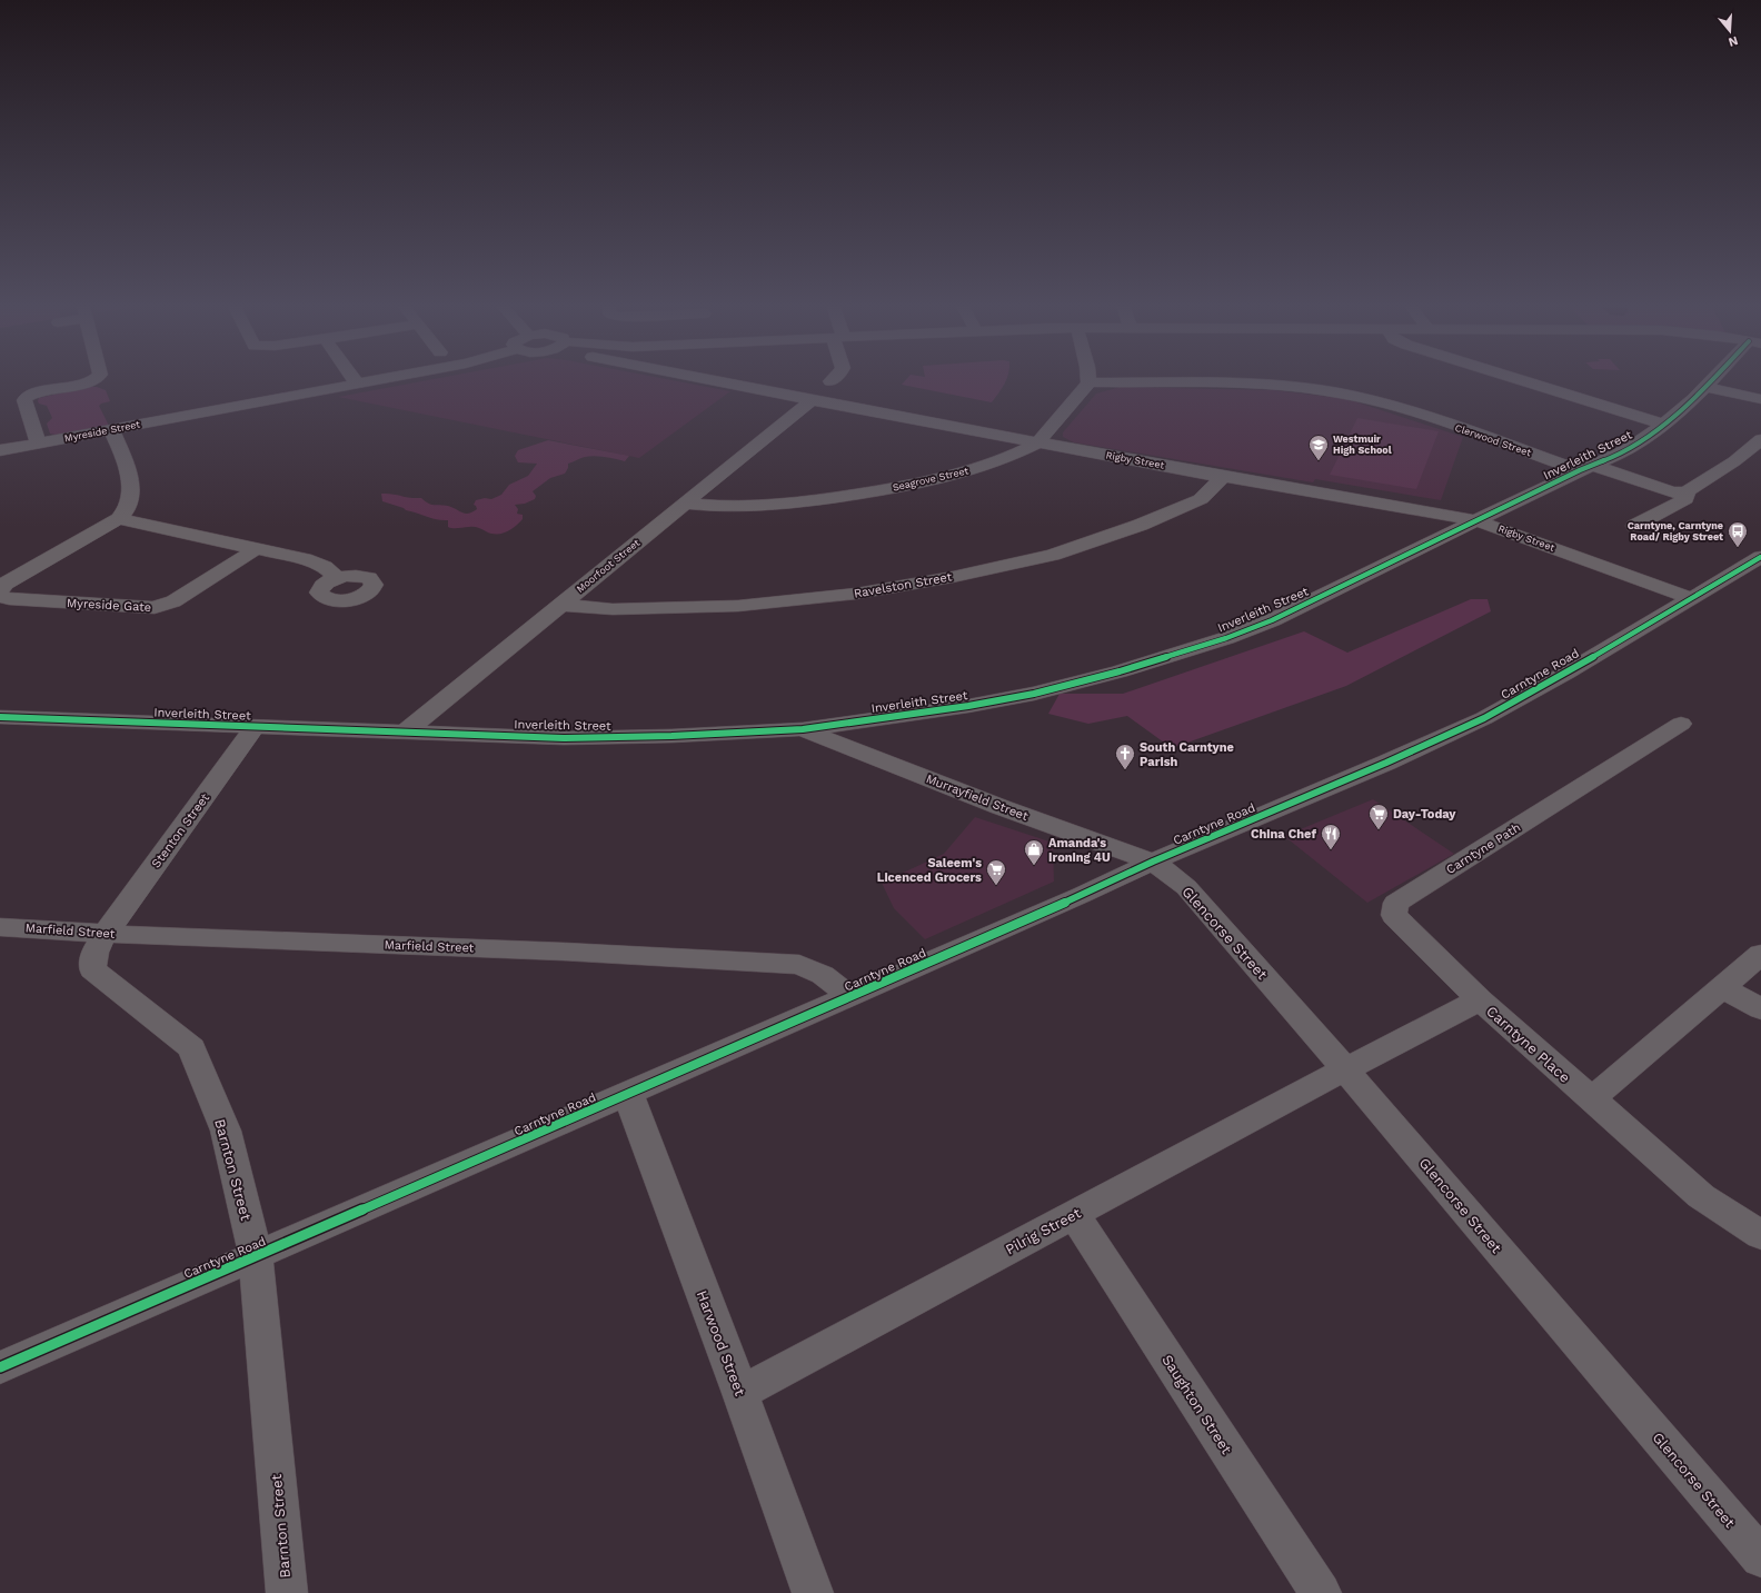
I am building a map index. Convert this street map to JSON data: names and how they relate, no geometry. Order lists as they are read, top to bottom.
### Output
{
  "streets": {
    "street": [
      "Myreside Street",
      "Clerwood Street",
      "Inverleith Street",
      "Rigby Street",
      "Seagrove Street",
      "Moorfoot Street",
      "Ravelston Street",
      "Myreside Gate",
      "Carntyne Road",
      "Murrayfield Street",
      "Stenton Street",
      "Carntyne Path",
      "Marfield Street",
      "Glencorse Street",
      "Carntyne Place",
      "Barnton Street",
      "Pilrig Street",
      "Harwood Street",
      "Saughton Street"
    ]
  },
  "crossings": [
    ["Clerwood Street", "Inverleith Street"],
    ["Clerwood Street", "Seagrove Street"],
    ["Inverleith Street", "Rigby Street"],
    ["Inverleith Street", "Moorfoot Street"],
    ["Inverleith Street", "Murrayfield Street"],
    ["Inverleith Street", "Stenton Street"],
    ["Rigby Street", "Seagrove Street"],
    ["Rigby Street", "Moorfoot Street"],
    ["Rigby Street", "Ravelston Street"],
    ["Rigby Street", "Carntyne Road"],
    ["Seagrove Street", "Moorfoot Street"],
    ["Moorfoot Street", "Ravelston Street"],
    ["Carntyne Road", "Murrayfield Street"],
    ["Carntyne Road", "Marfield Street"],
    ["Carntyne Road", "Glencorse Street"],
    ["Carntyne Road", "Barnton Street"],
    ["Carntyne Road", "Harwood Street"],
    ["Murrayfield Street", "Glencorse Street"],
    ["Stenton Street", "Marfield Street"],
    ["Stenton Street", "Barnton Street"],
    ["Carntyne Path", "Carntyne Place"],
    ["Marfield Street", "Barnton Street"],
    ["Glencorse Street", "Carntyne Place"],
    ["Glencorse Street", "Pilrig Street"],
    ["Carntyne Place", "Pilrig Street"],
    ["Pilrig Street", "Harwood Street"],
    ["Pilrig Street", "Saughton Street"]
  ],
  "places": {
    "school or university": ["Westmuir High School"],
    "bus stop": ["Carntyne, Carntyne Road/ Rigby Street"],
    "church": ["South Carntyne Parish"],
    "supermarket": ["Day-Today", "Saleem's Licenced Grocers"],
    "restaurant": ["China Chef"],
    "shop": ["Amanda's Ironing 4U"]
  },
  "north": "bottom"
}
